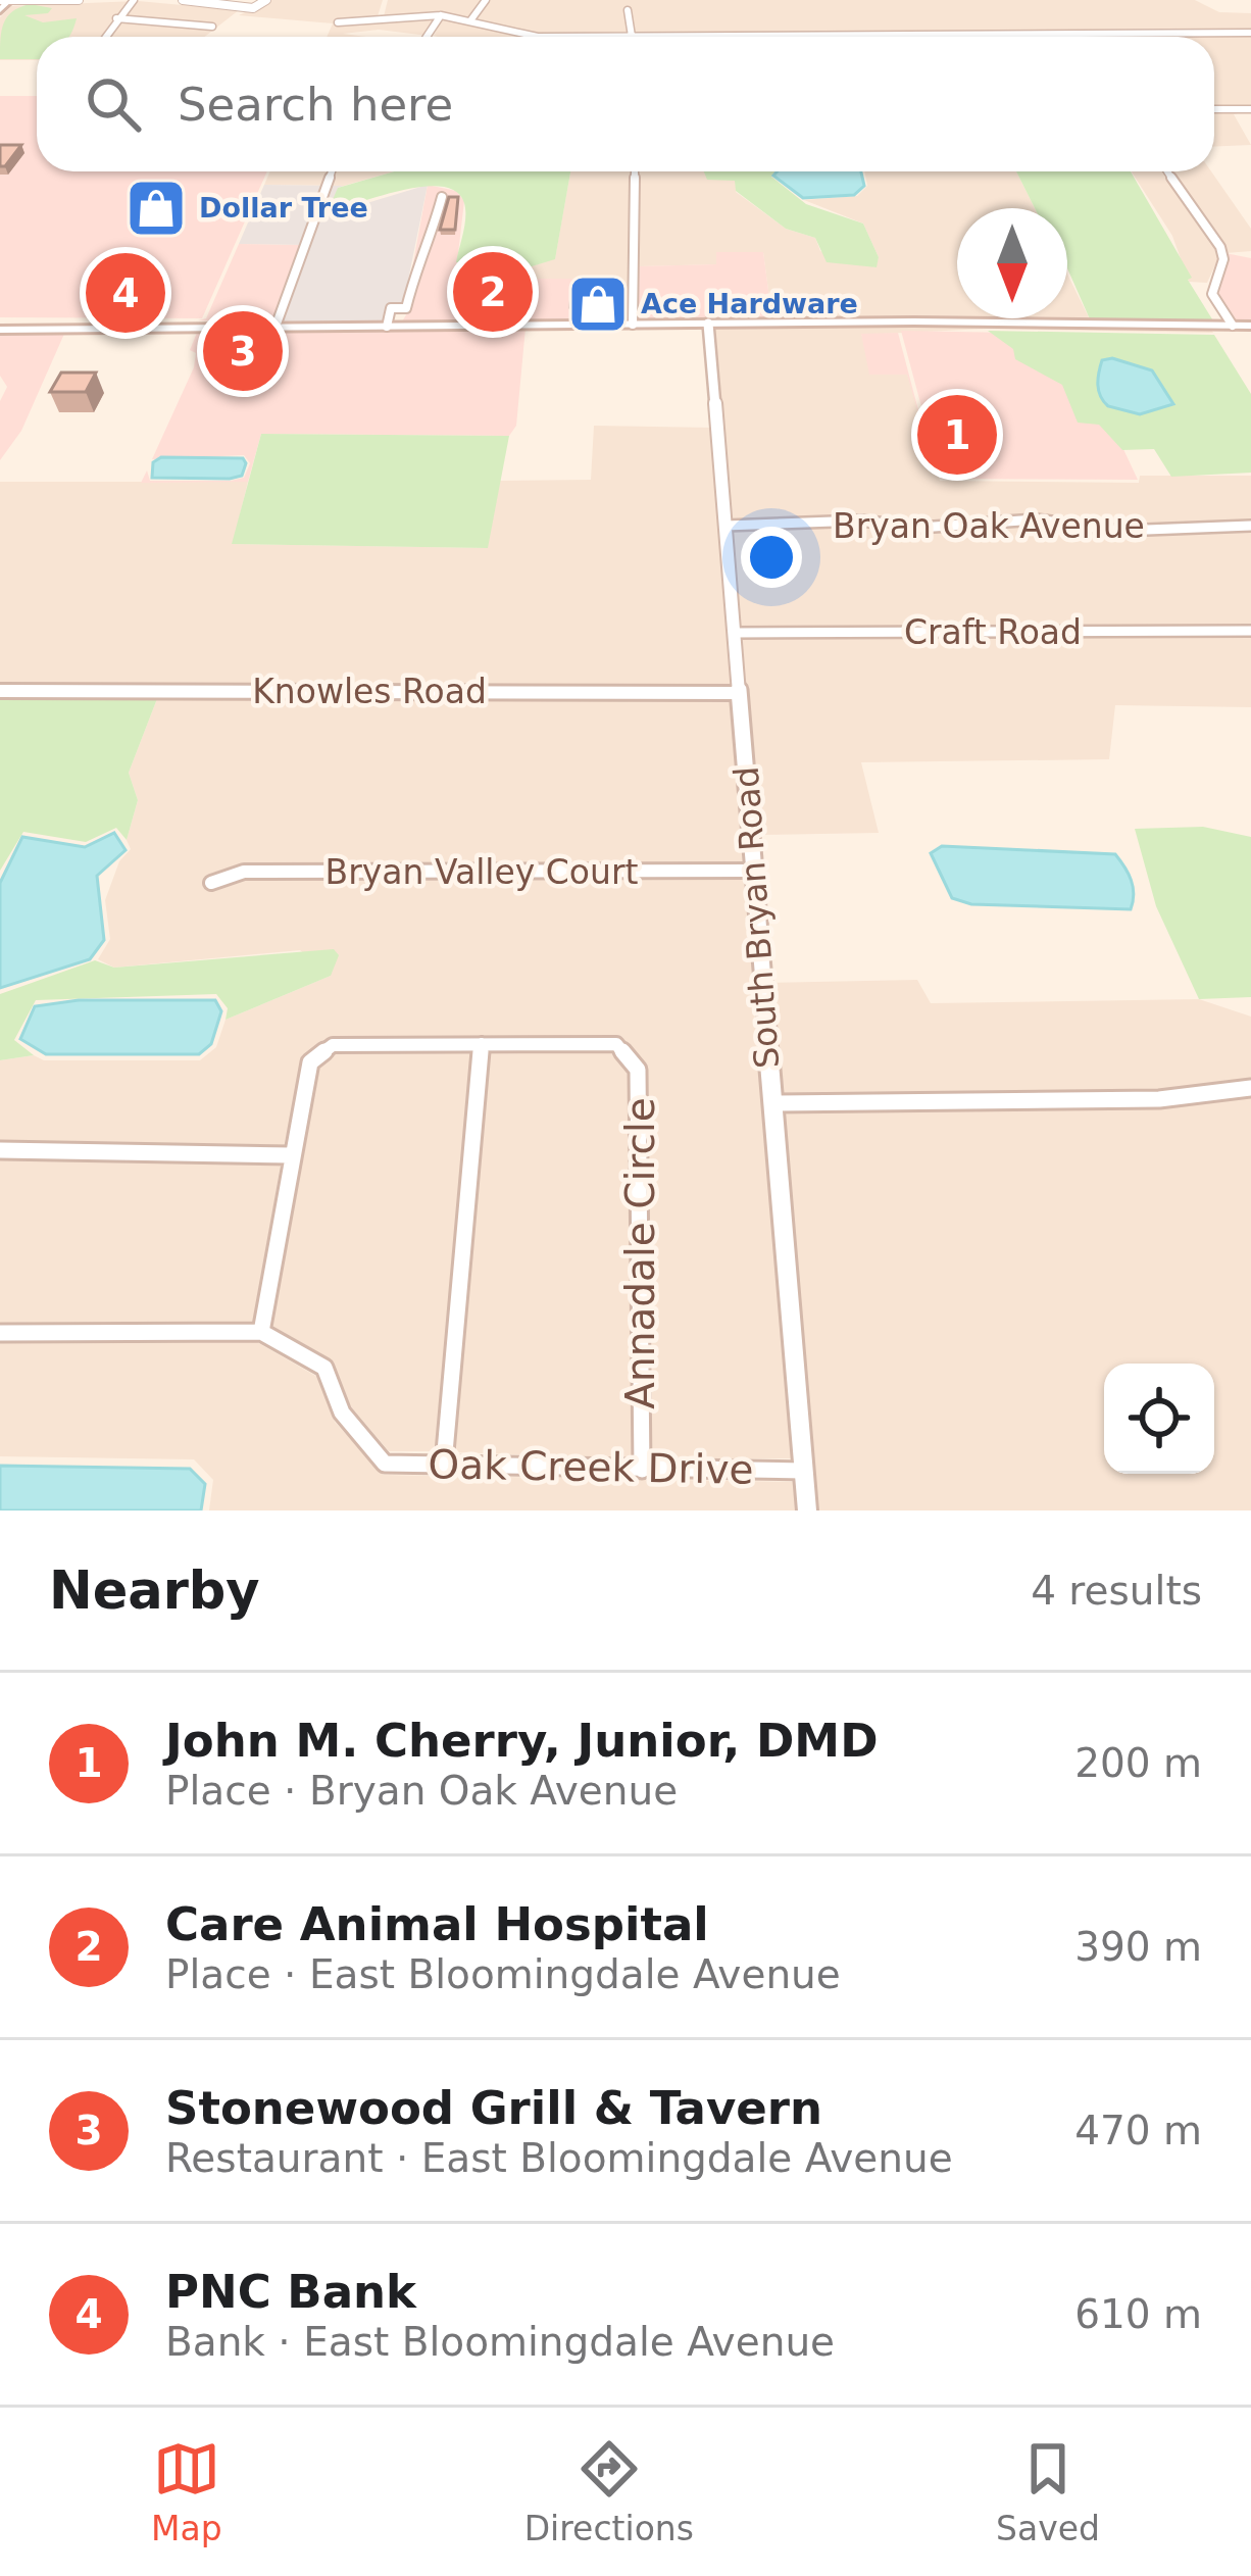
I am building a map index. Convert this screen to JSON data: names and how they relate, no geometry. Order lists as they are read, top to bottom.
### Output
{
  "streets": {
    "street": [
      "Bryan Oak Avenue",
      "Craft Road",
      "Knowles Road",
      "Bryan Valley Court",
      "South Bryan Road",
      "Annadale Circle",
      "Oak Creek Drive"
    ]
  },
  "crossings": [
    ["Bryan Oak Avenue", "South Bryan Road"],
    ["Craft Road", "South Bryan Road"],
    ["Knowles Road", "South Bryan Road"],
    ["Bryan Valley Court", "South Bryan Road"],
    ["South Bryan Road", "Oak Creek Drive"],
    ["Annadale Circle", "Oak Creek Drive"]
  ],
  "places": {
    "shop": ["Dollar Tree", "Ace Hardware"]
  },
  "north": "bottom",
  "page": {
    "search": "Search here",
    "pins": [
      "2",
      "4",
      "3",
      "1"
    ],
    "heading": ["Nearby", "4 results"],
    "list": [
      {
        "mark": "1",
        "name": "John M. Cherry, Junior, DMD",
        "note": "Place · Bryan Oak Avenue",
        "value": "200 m"
      },
      {
        "mark": "2",
        "name": "Care Animal Hospital",
        "note": "Place · East Bloomingdale Avenue",
        "value": "390 m"
      },
      {
        "mark": "3",
        "name": "Stonewood Grill & Tavern",
        "note": "Restaurant · East Bloomingdale Avenue",
        "value": "470 m"
      },
      {
        "mark": "4",
        "name": "PNC Bank",
        "note": "Bank · East Bloomingdale Avenue",
        "value": "610 m"
      }
    ],
    "nav": ["Map", "Directions", "Saved"]
  }
}
